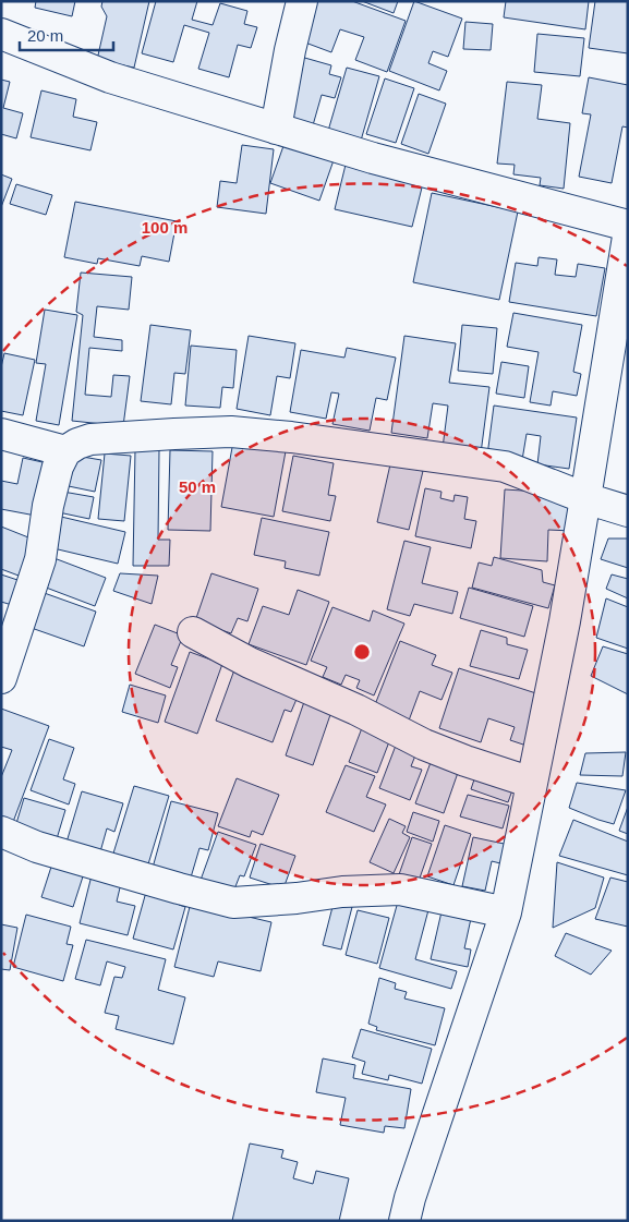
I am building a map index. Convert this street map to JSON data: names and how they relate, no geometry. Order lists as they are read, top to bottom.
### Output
{
  "scale_bar": "20 m",
  "rings": ["100 m", "50 m"]
}
